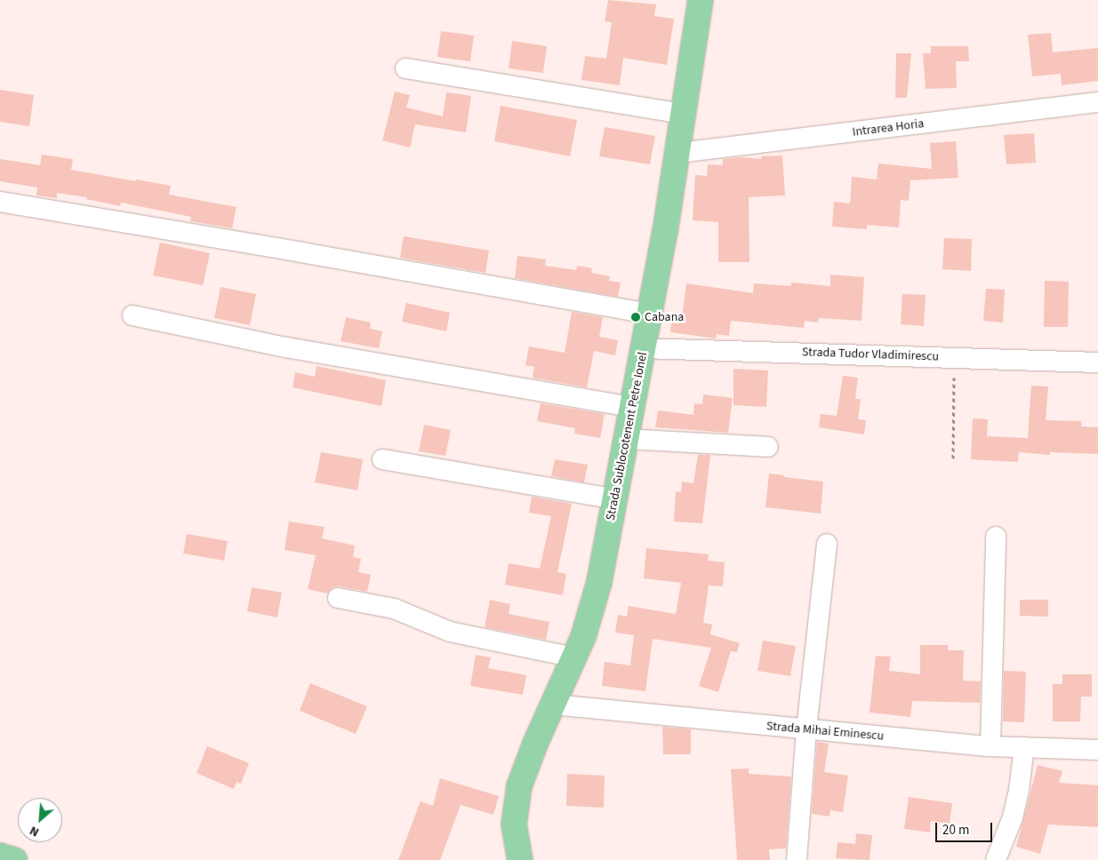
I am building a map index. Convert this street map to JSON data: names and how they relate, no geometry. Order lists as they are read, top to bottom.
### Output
{
  "streets": {
    "main road": ["Strada Sublocotenent Petre Ionel"],
    "street": ["Intrarea Horia", "Strada Tudor Vladimirescu", "Strada Mihai Eminescu"]
  },
  "crossings": [
    ["Intrarea Horia", "Strada Sublocotenent Petre Ionel"],
    ["Strada Tudor Vladimirescu", "Strada Sublocotenent Petre Ionel"],
    ["Strada Sublocotenent Petre Ionel", "Strada Mihai Eminescu"]
  ],
  "places": ["Cabana"],
  "scale_bar": "20 m",
  "north": "bottom left"
}
